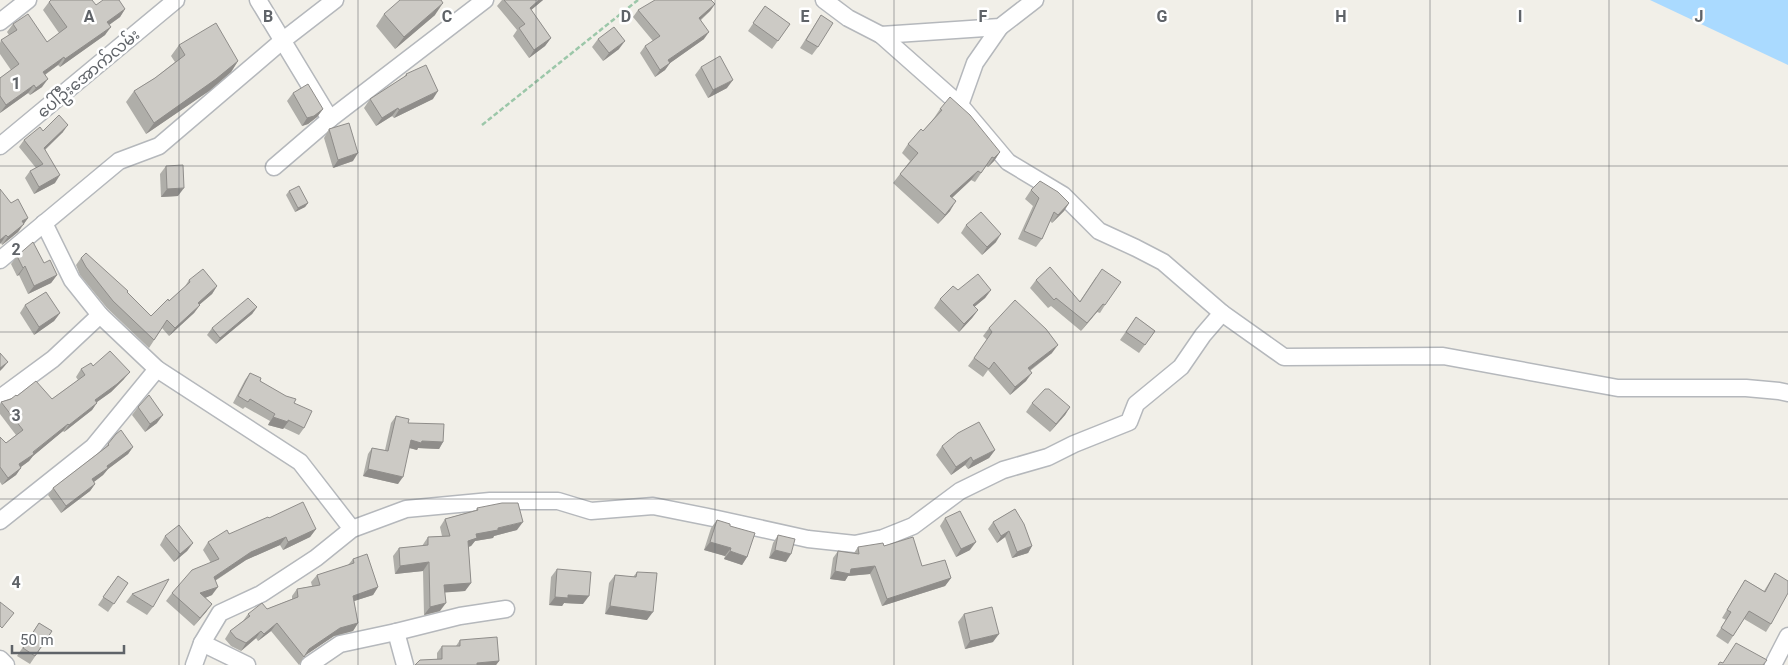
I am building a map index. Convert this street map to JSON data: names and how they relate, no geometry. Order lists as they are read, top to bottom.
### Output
{
  "streets": {
    "street": ["ပေါ်ဦးအောက်လမ်း"]
  },
  "scale_bar": "50 m",
  "grid": {
    "columns": [
      "A",
      "B",
      "C",
      "D",
      "E",
      "F",
      "G",
      "H",
      "I",
      "J"
    ],
    "rows": [
      "1",
      "2",
      "3",
      "4"
    ]
  }
}
